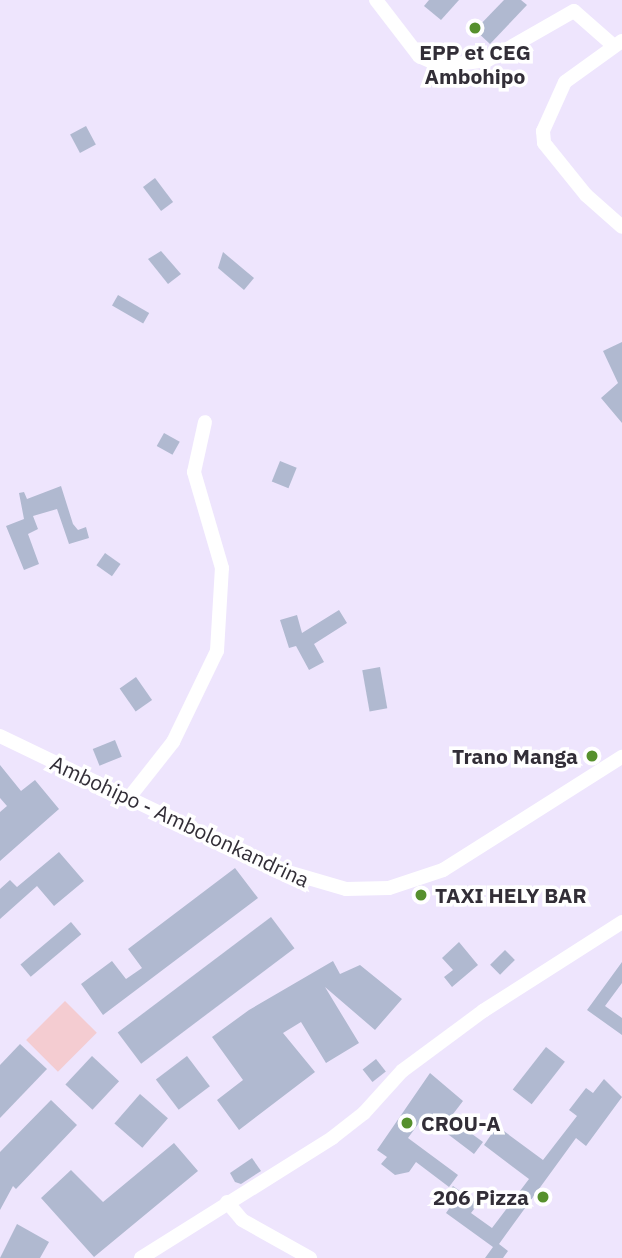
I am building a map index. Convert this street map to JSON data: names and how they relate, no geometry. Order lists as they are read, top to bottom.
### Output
{
  "streets": {
    "street": ["Ambohipo - Ambolonkandrina"]
  },
  "places": [
    "EPP et CEG Ambohipo",
    "Trano Manga",
    "TAXI HELY BAR",
    "CROU-A",
    "206 Pizza"
  ]
}
